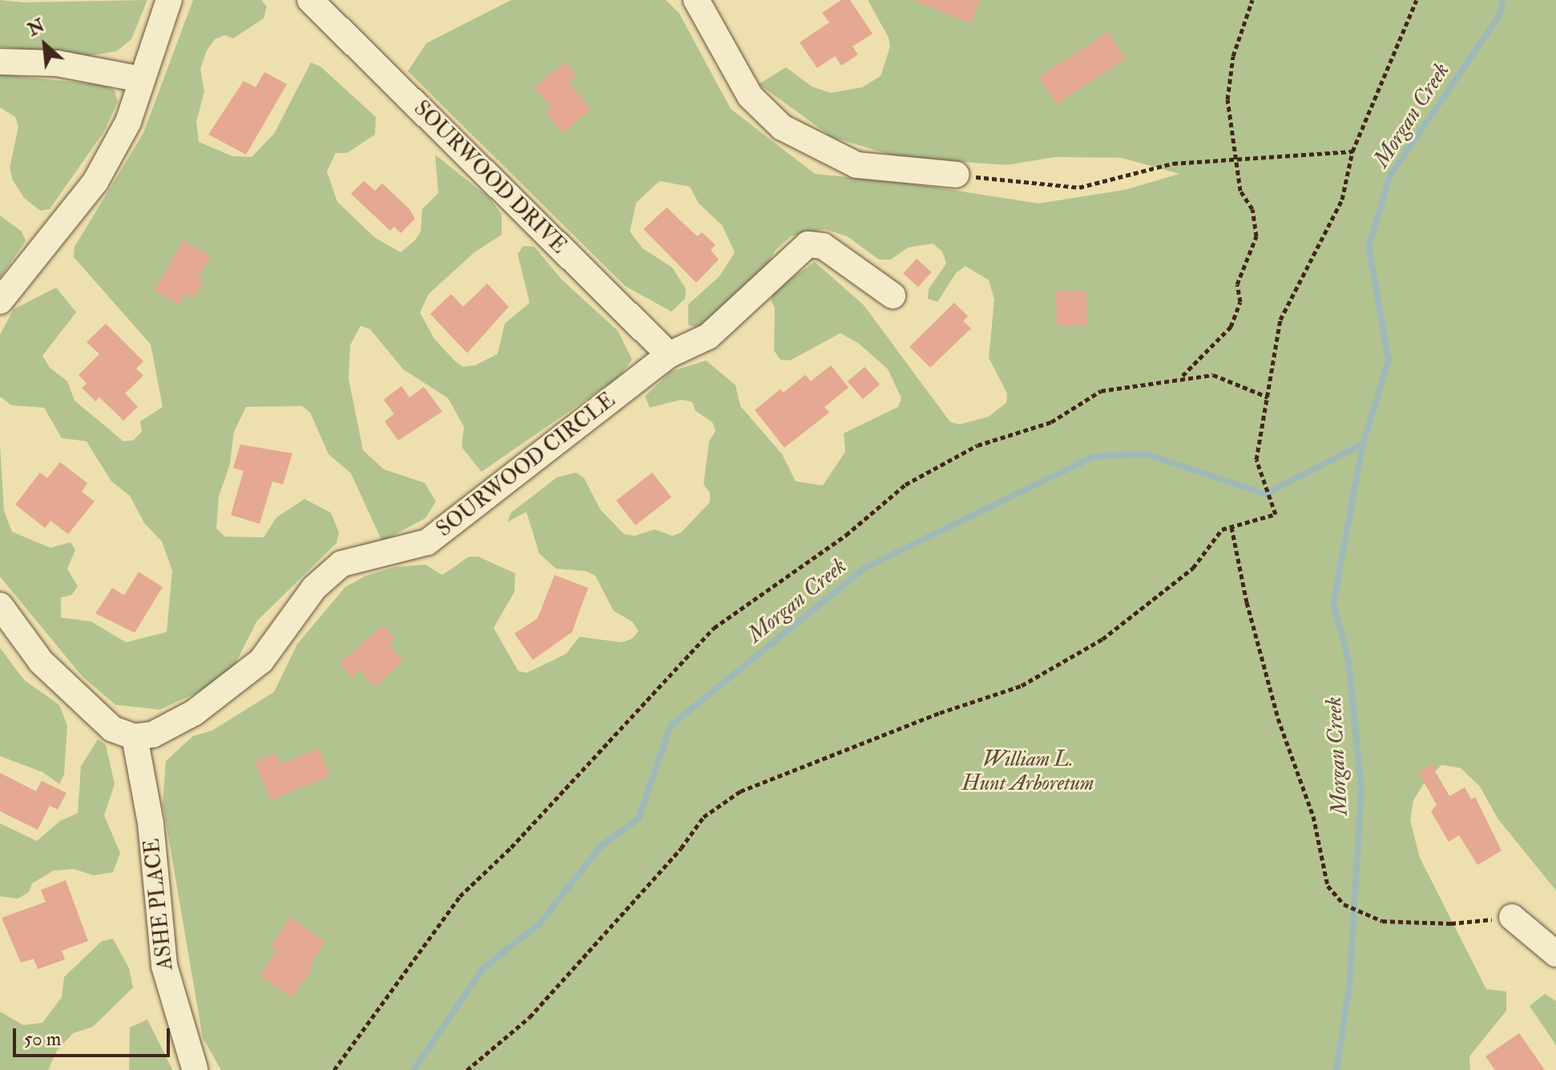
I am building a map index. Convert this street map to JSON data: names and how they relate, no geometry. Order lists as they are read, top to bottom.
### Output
{
  "streets": {
    "street": ["SOURWOOD DRIVE", "SOURWOOD CIRCLE", "ASHE PLACE"]
  },
  "crossings": [
    ["SOURWOOD DRIVE", "SOURWOOD CIRCLE"],
    ["SOURWOOD CIRCLE", "ASHE PLACE"]
  ],
  "water": ["Morgan Creek"],
  "parks": ["William L. Hunt Arboretum"],
  "scale_bar": "50 m",
  "north": "top left"
}
